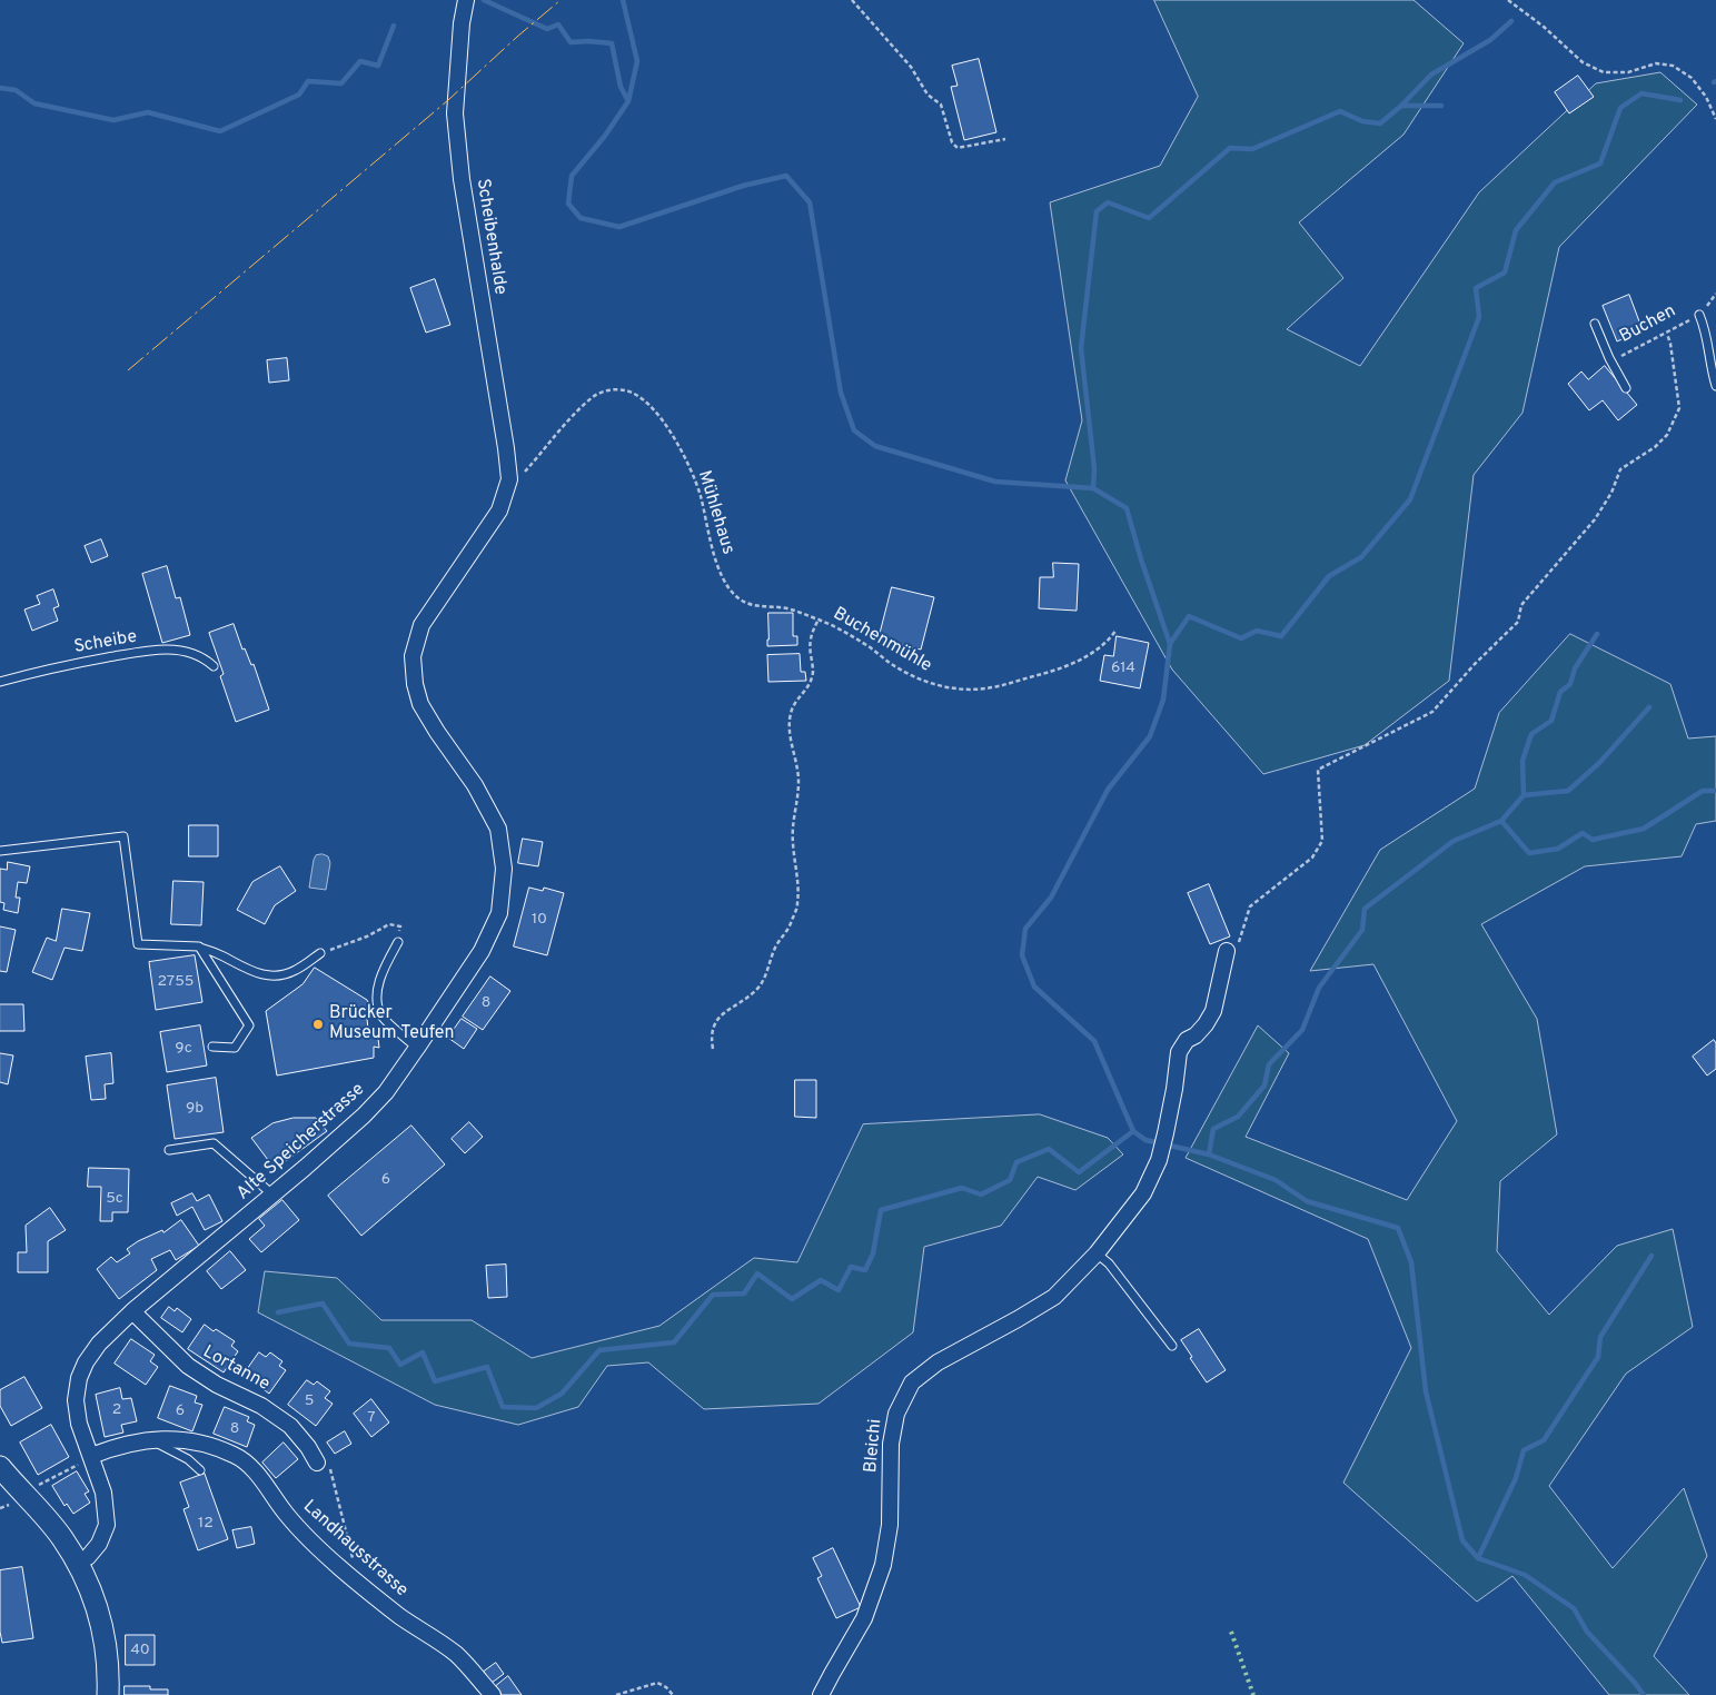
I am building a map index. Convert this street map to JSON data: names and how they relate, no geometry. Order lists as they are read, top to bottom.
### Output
{
  "streets": {
    "street": [
      "Scheibenhalde",
      "Alte Speicherstrasse",
      "Lortanne",
      "Bleichi",
      "Landhausstrasse"
    ],
    "lane": ["Buchen", "Scheibe"],
    "path": ["Mühlehaus", "Buchenmühle"]
  },
  "crossings": [
    ["Scheibenhalde", "Mühlehaus"],
    ["Scheibenhalde", "Alte Speicherstrasse"],
    ["Mühlehaus", "Buchenmühle"],
    ["Mühlehaus", "Alte Speicherstrasse"],
    ["Alte Speicherstrasse", "Lortanne"],
    ["Alte Speicherstrasse", "Landhausstrasse"]
  ],
  "places": ["Brücker Museum Teufen"],
  "house_numbers": [
    "614",
    "10",
    "2755",
    "8",
    "9c",
    "9b",
    "6",
    "5c",
    "5",
    "2",
    "6",
    "7",
    "8",
    "12",
    "40"
  ]
}
